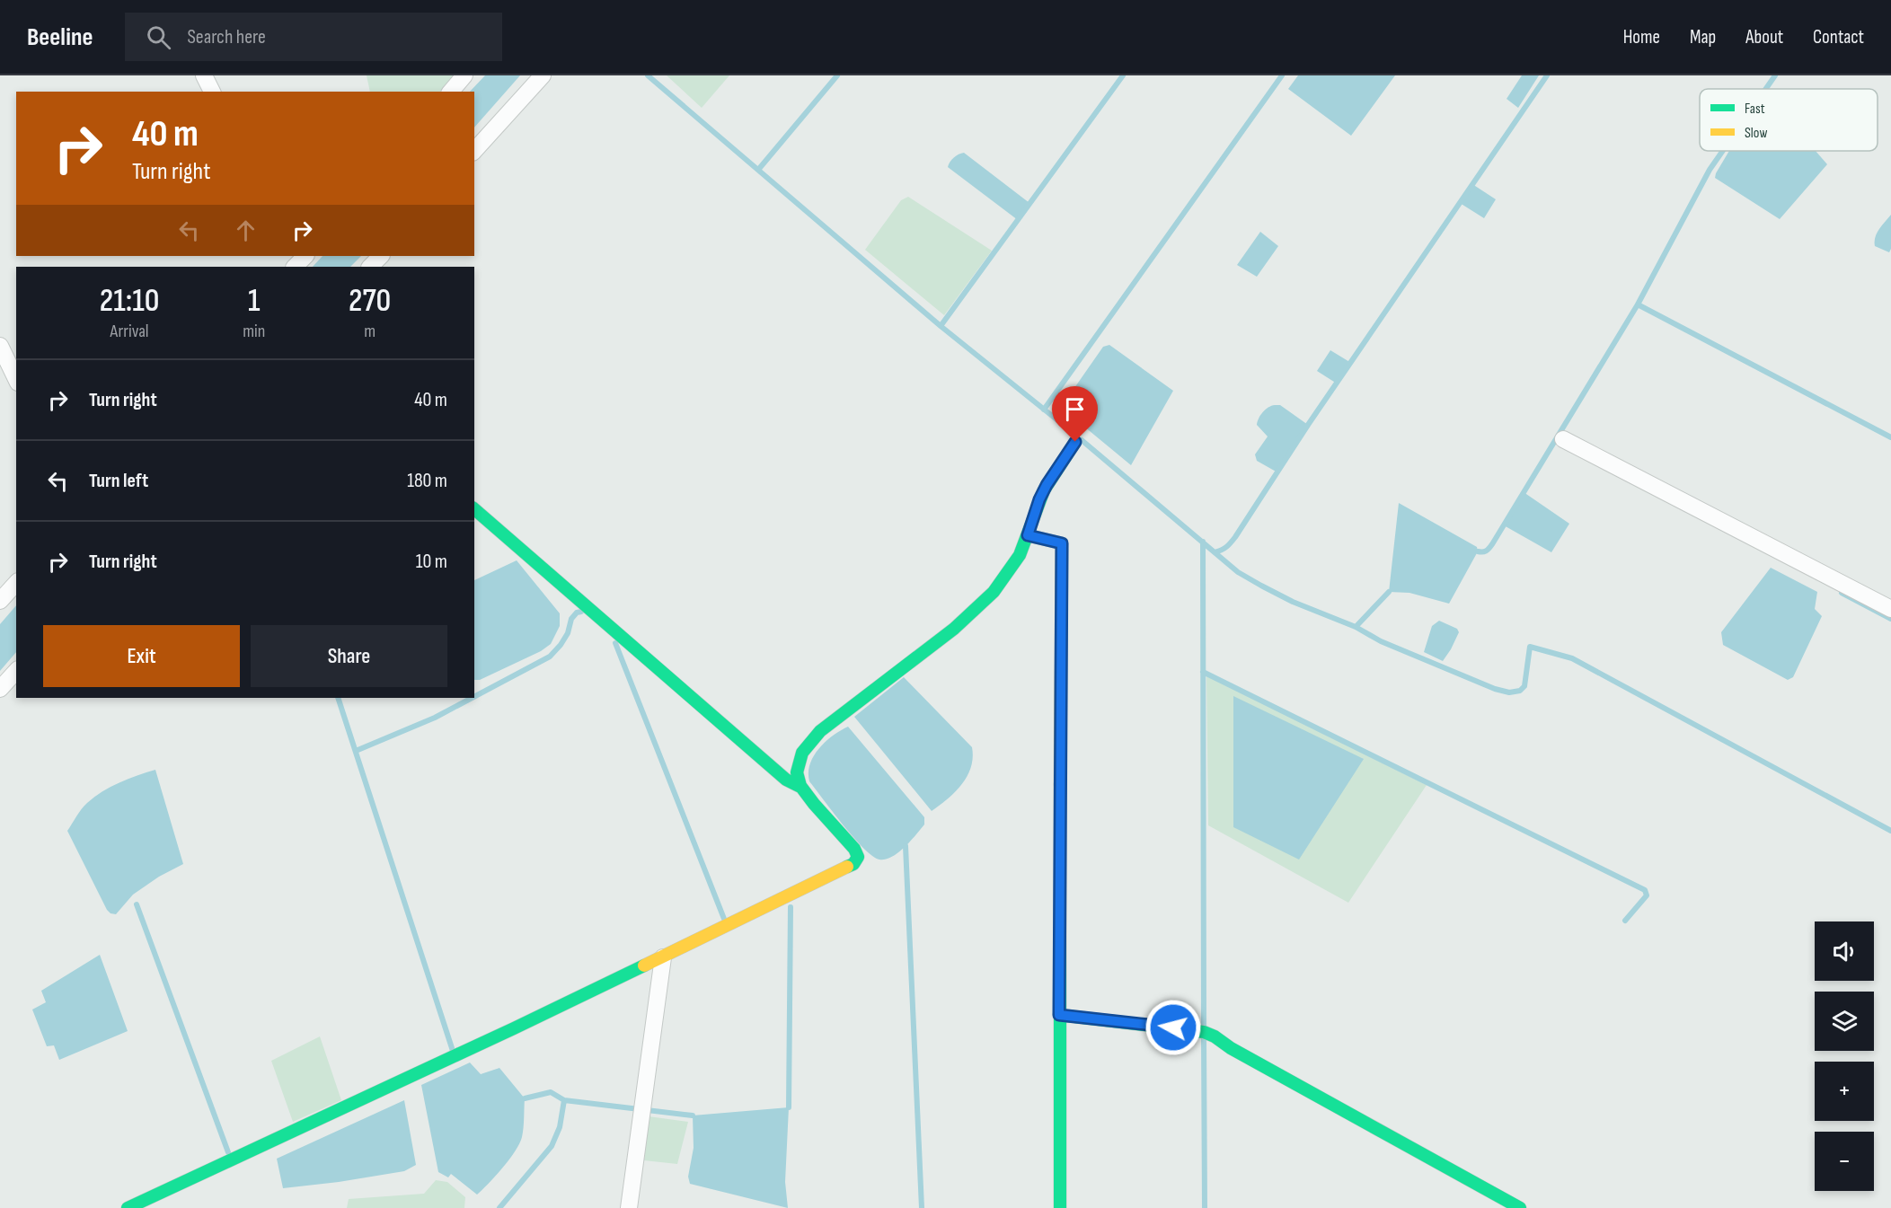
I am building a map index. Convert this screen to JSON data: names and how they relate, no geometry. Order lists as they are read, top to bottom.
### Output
{
  "legend": ["Fast", "Slow"],
  "page": {
    "header": "Beeline",
    "search": "Search here",
    "nav": [
      "Home",
      "Map",
      "About",
      "Contact"
    ],
    "turn": ["40 m", "Turn right"],
    "eta": [
      "21:10",
      "Arrival",
      "1",
      "min",
      "270",
      "m"
    ],
    "list": [
      {
        "name": "Turn right",
        "value": "40 m"
      },
      {
        "name": "Turn left",
        "value": "180 m"
      },
      {
        "name": "Turn right",
        "value": "10 m"
      }
    ],
    "buttons": ["Exit", "Share"],
    "map_buttons": ["+", "−"]
  }
}
